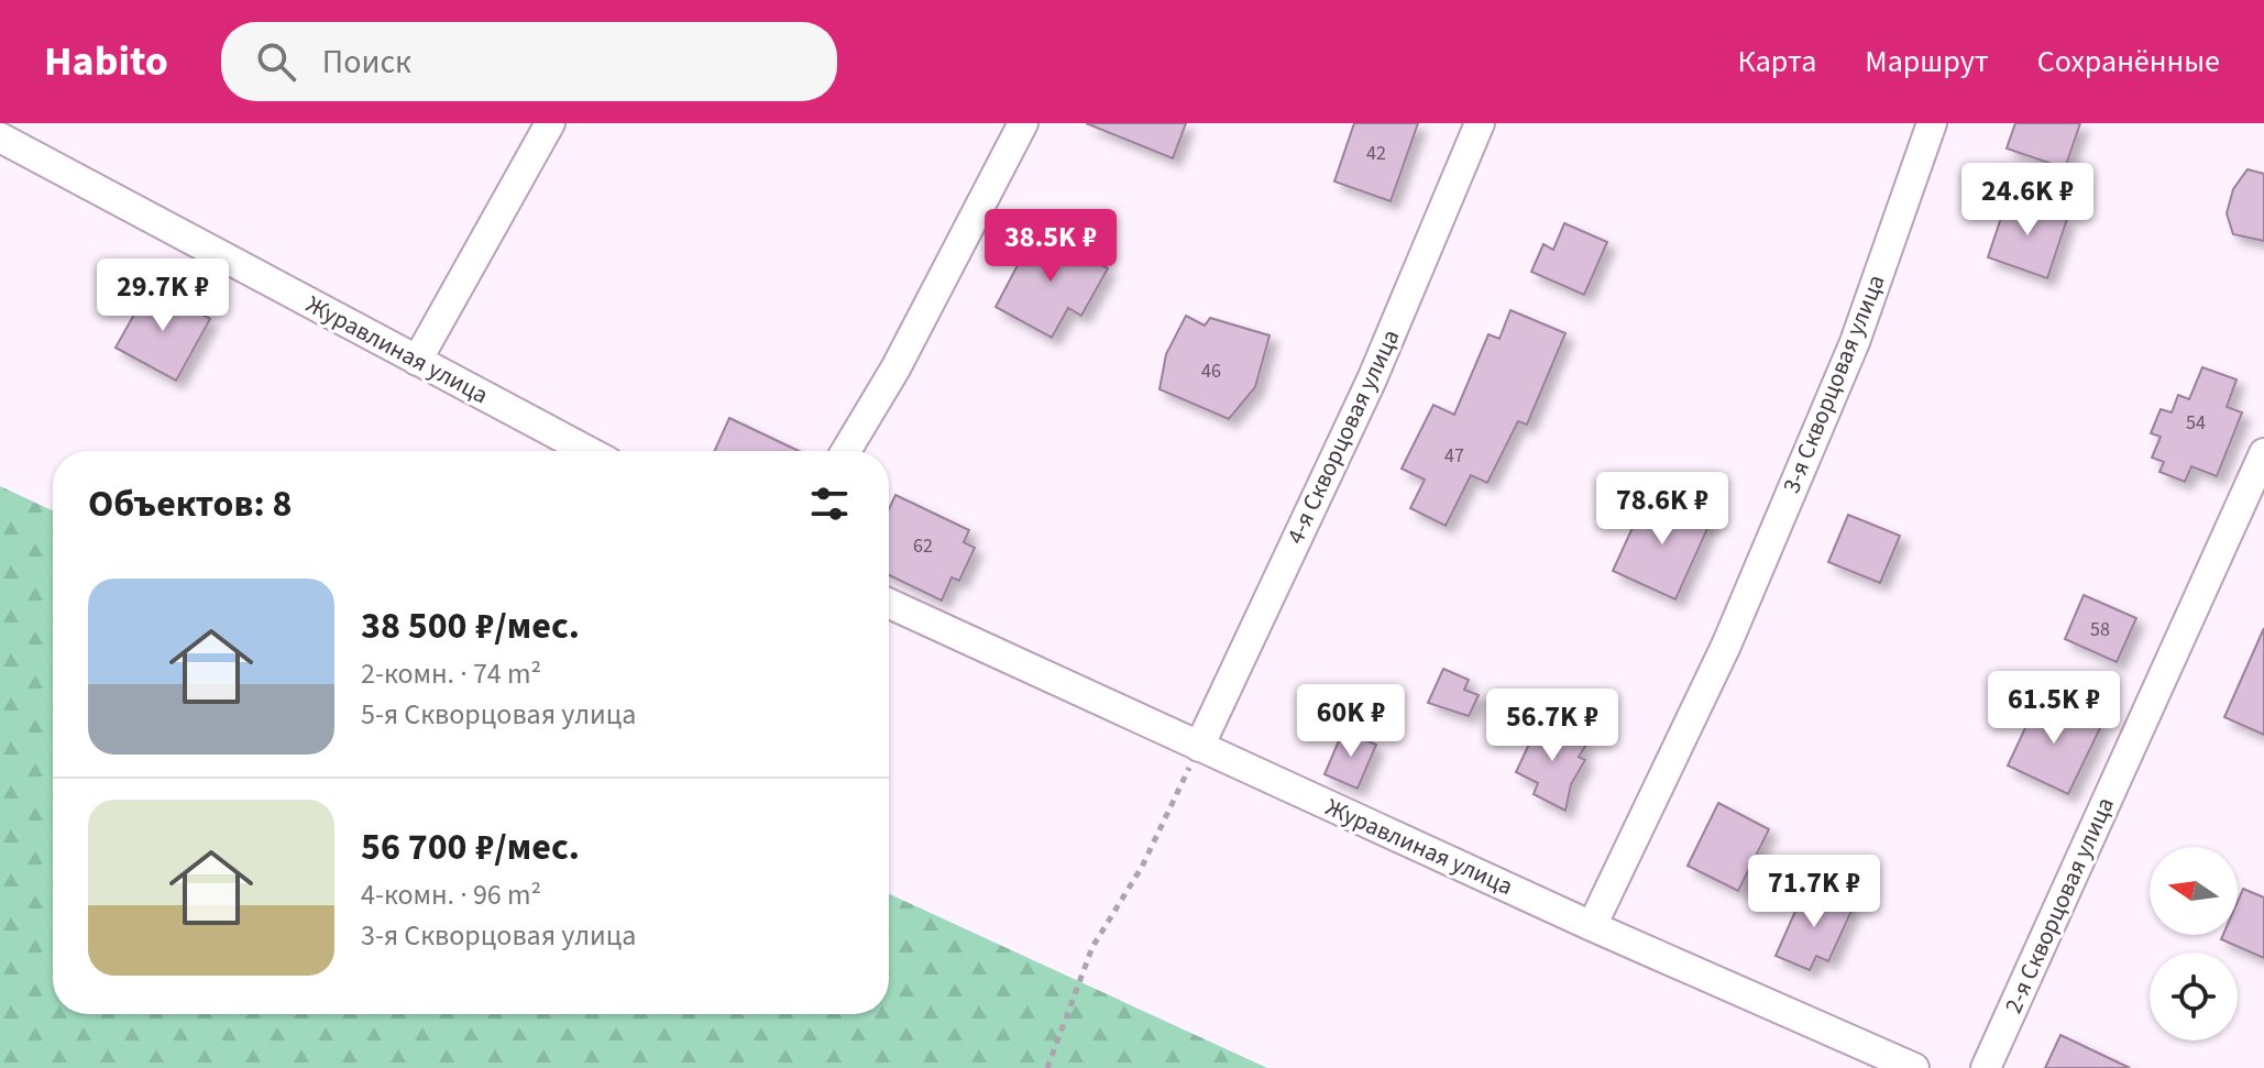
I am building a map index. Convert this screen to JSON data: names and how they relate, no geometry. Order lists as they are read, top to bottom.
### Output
{
  "streets": {
    "street": [
      "Журавлиная улица",
      "3-я Скворцовая улица",
      "4-я Скворцовая улица",
      "2-я Скворцовая улица"
    ]
  },
  "crossings": [
    ["Журавлиная улица", "3-я Скворцовая улица"],
    ["Журавлиная улица", "4-я Скворцовая улица"]
  ],
  "house_numbers": [
    "42",
    "46",
    "54",
    "47",
    "62",
    "58"
  ],
  "north": "left",
  "page": {
    "header": "Habito",
    "search": "Поиск",
    "nav": ["Карта", "Маршрут", "Сохранённые"],
    "price": [
      "24.6K ₽",
      "38.5K ₽",
      "29.7K ₽",
      "78.6K ₽",
      "61.5K ₽",
      "60K ₽",
      "56.7K ₽",
      "71.7K ₽"
    ],
    "heading": "Объектов: 8",
    "list": [
      {
        "name": "38 500 ₽/мес.",
        "note": "2-комн. · 74 m² · 5-я Скворцовая улица"
      },
      {
        "name": "56 700 ₽/мес.",
        "note": "4-комн. · 96 m² · 3-я Скворцовая улица"
      }
    ]
  }
}
